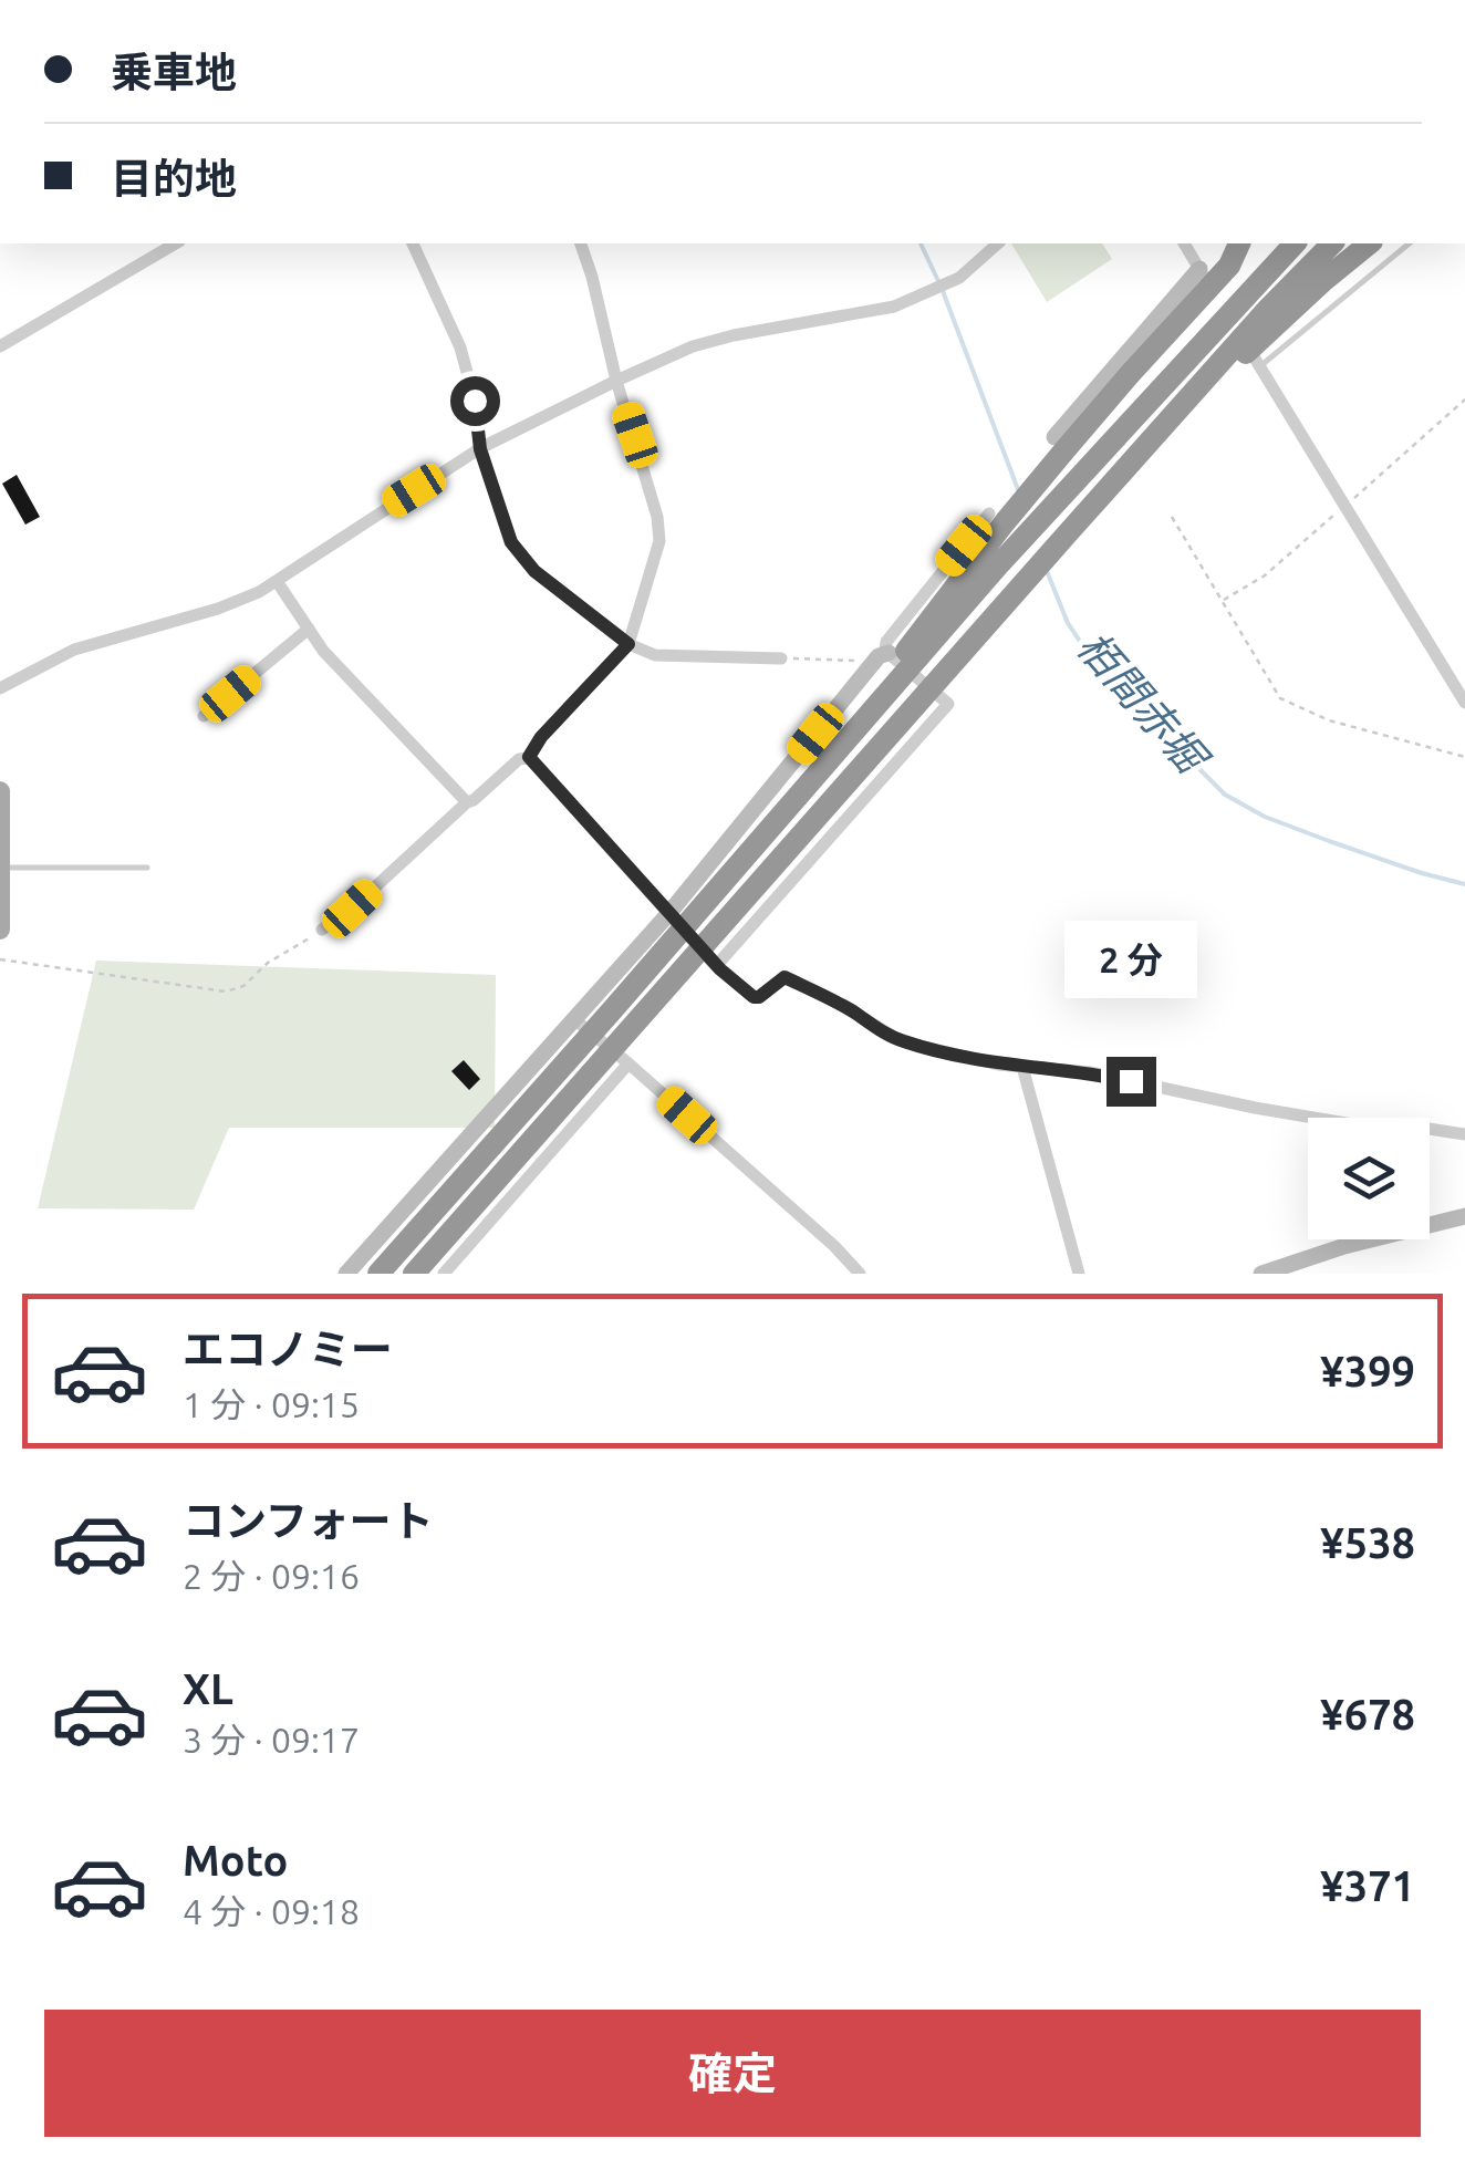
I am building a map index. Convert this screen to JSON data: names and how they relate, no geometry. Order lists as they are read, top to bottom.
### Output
{
  "water": ["栢間赤堀"],
  "page": {
    "banner": ["乗車地", "目的地"],
    "bubble": "2 分",
    "list": [
      {
        "name": "エコノミー",
        "note": "1 分 · 09:15",
        "value": "¥399"
      },
      {
        "name": "コンフォート",
        "note": "2 分 · 09:16",
        "value": "¥538"
      },
      {
        "name": "XL",
        "note": "3 分 · 09:17",
        "value": "¥678"
      },
      {
        "name": "Moto",
        "note": "4 分 · 09:18",
        "value": "¥371"
      }
    ],
    "buttons": "確定"
  }
}
